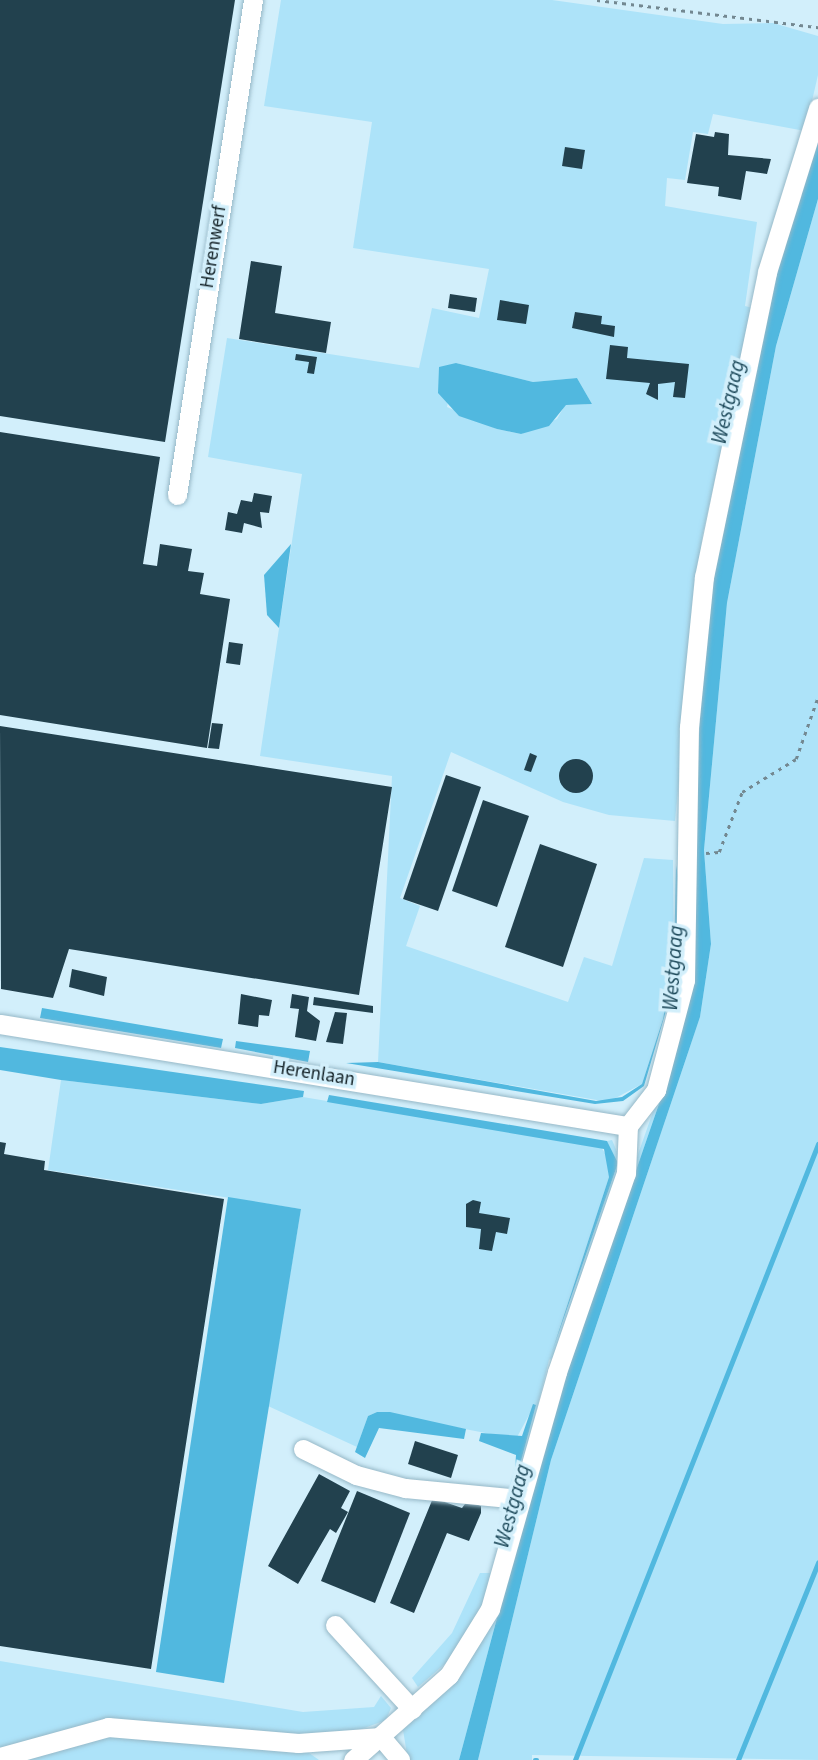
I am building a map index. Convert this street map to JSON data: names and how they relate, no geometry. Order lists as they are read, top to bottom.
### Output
{
  "streets": {
    "street": ["Herenwerf", "Herenlaan"]
  },
  "water": ["Westgaag"]
}
